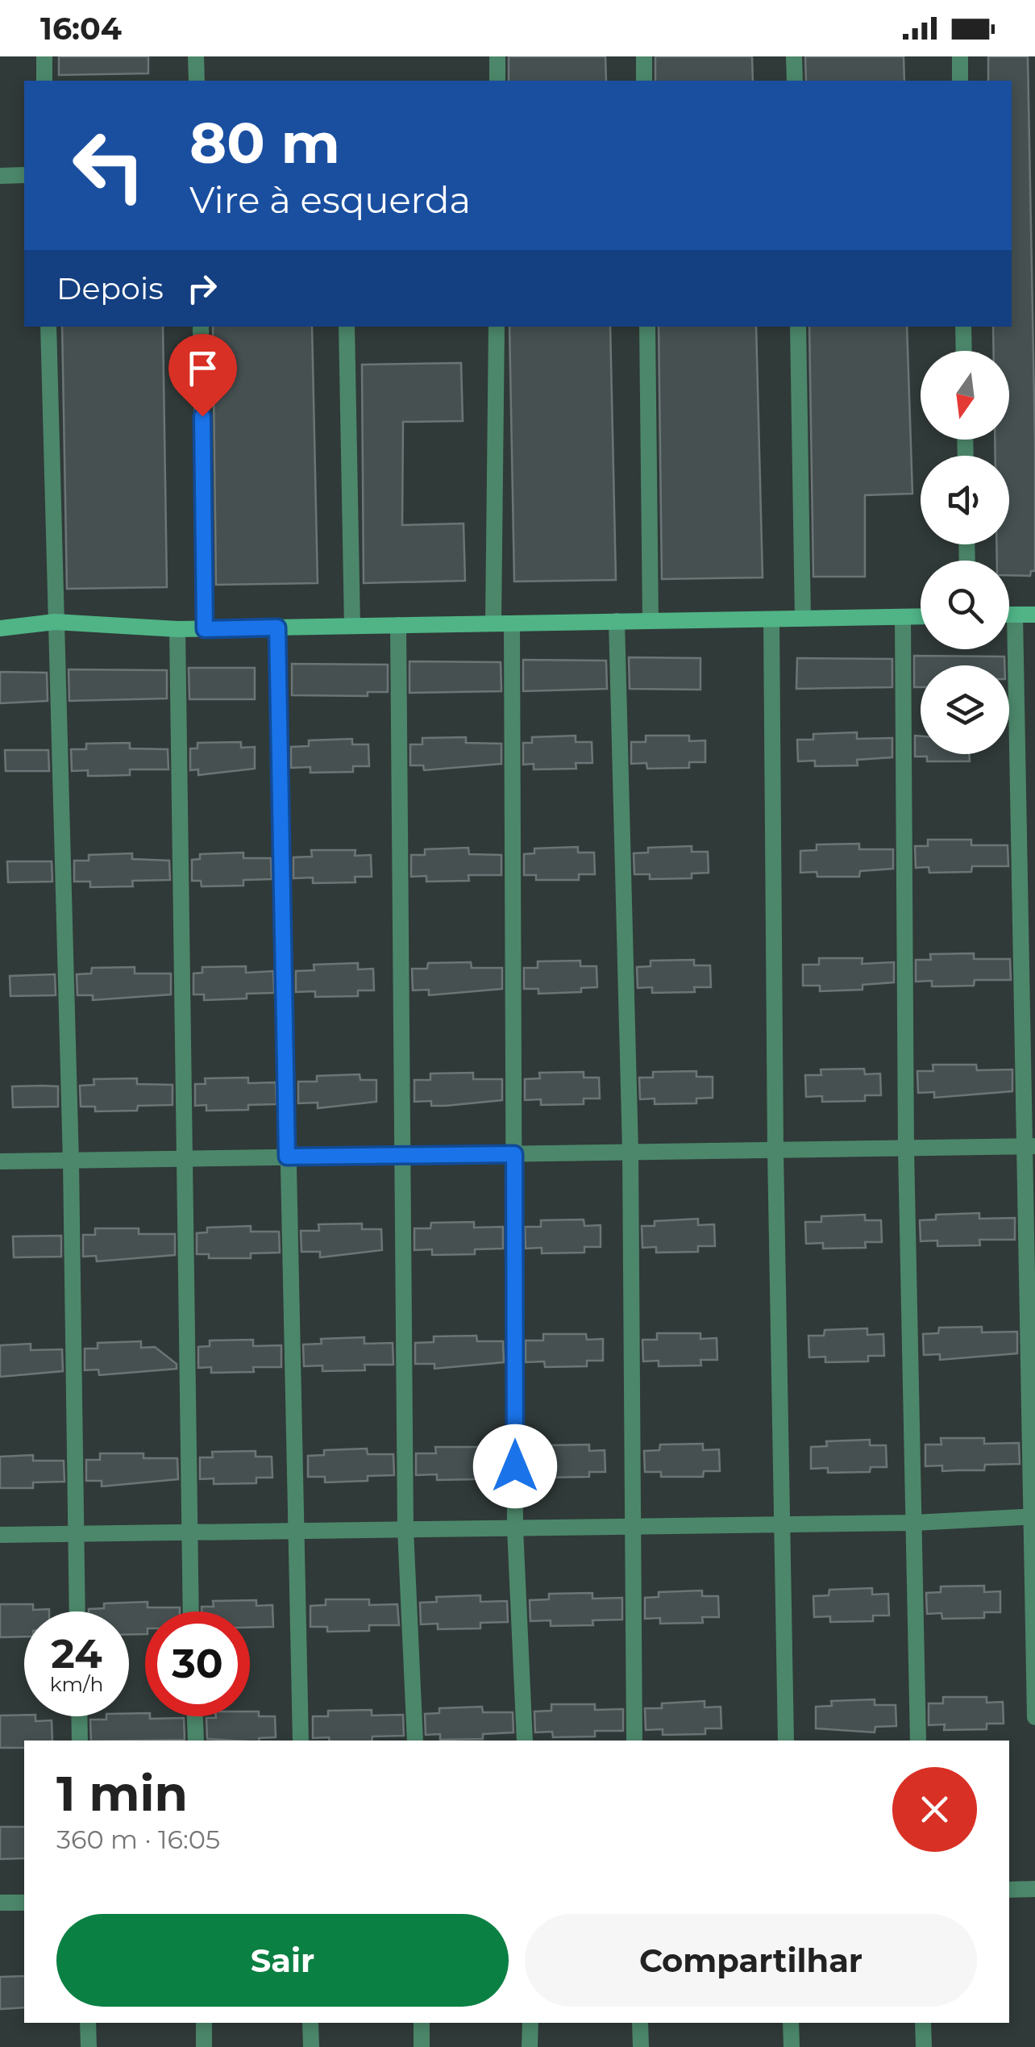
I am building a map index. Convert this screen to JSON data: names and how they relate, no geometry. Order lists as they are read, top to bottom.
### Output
{
  "north": "bottom",
  "page": {
    "status": "16:04",
    "turn": ["80 m", "Vire à esquerda"],
    "then": "Depois",
    "speed": "24 km/h",
    "limit": "30",
    "heading": ["1 min", "360 m · 16:05"],
    "buttons": ["Sair", "Compartilhar"]
  }
}
